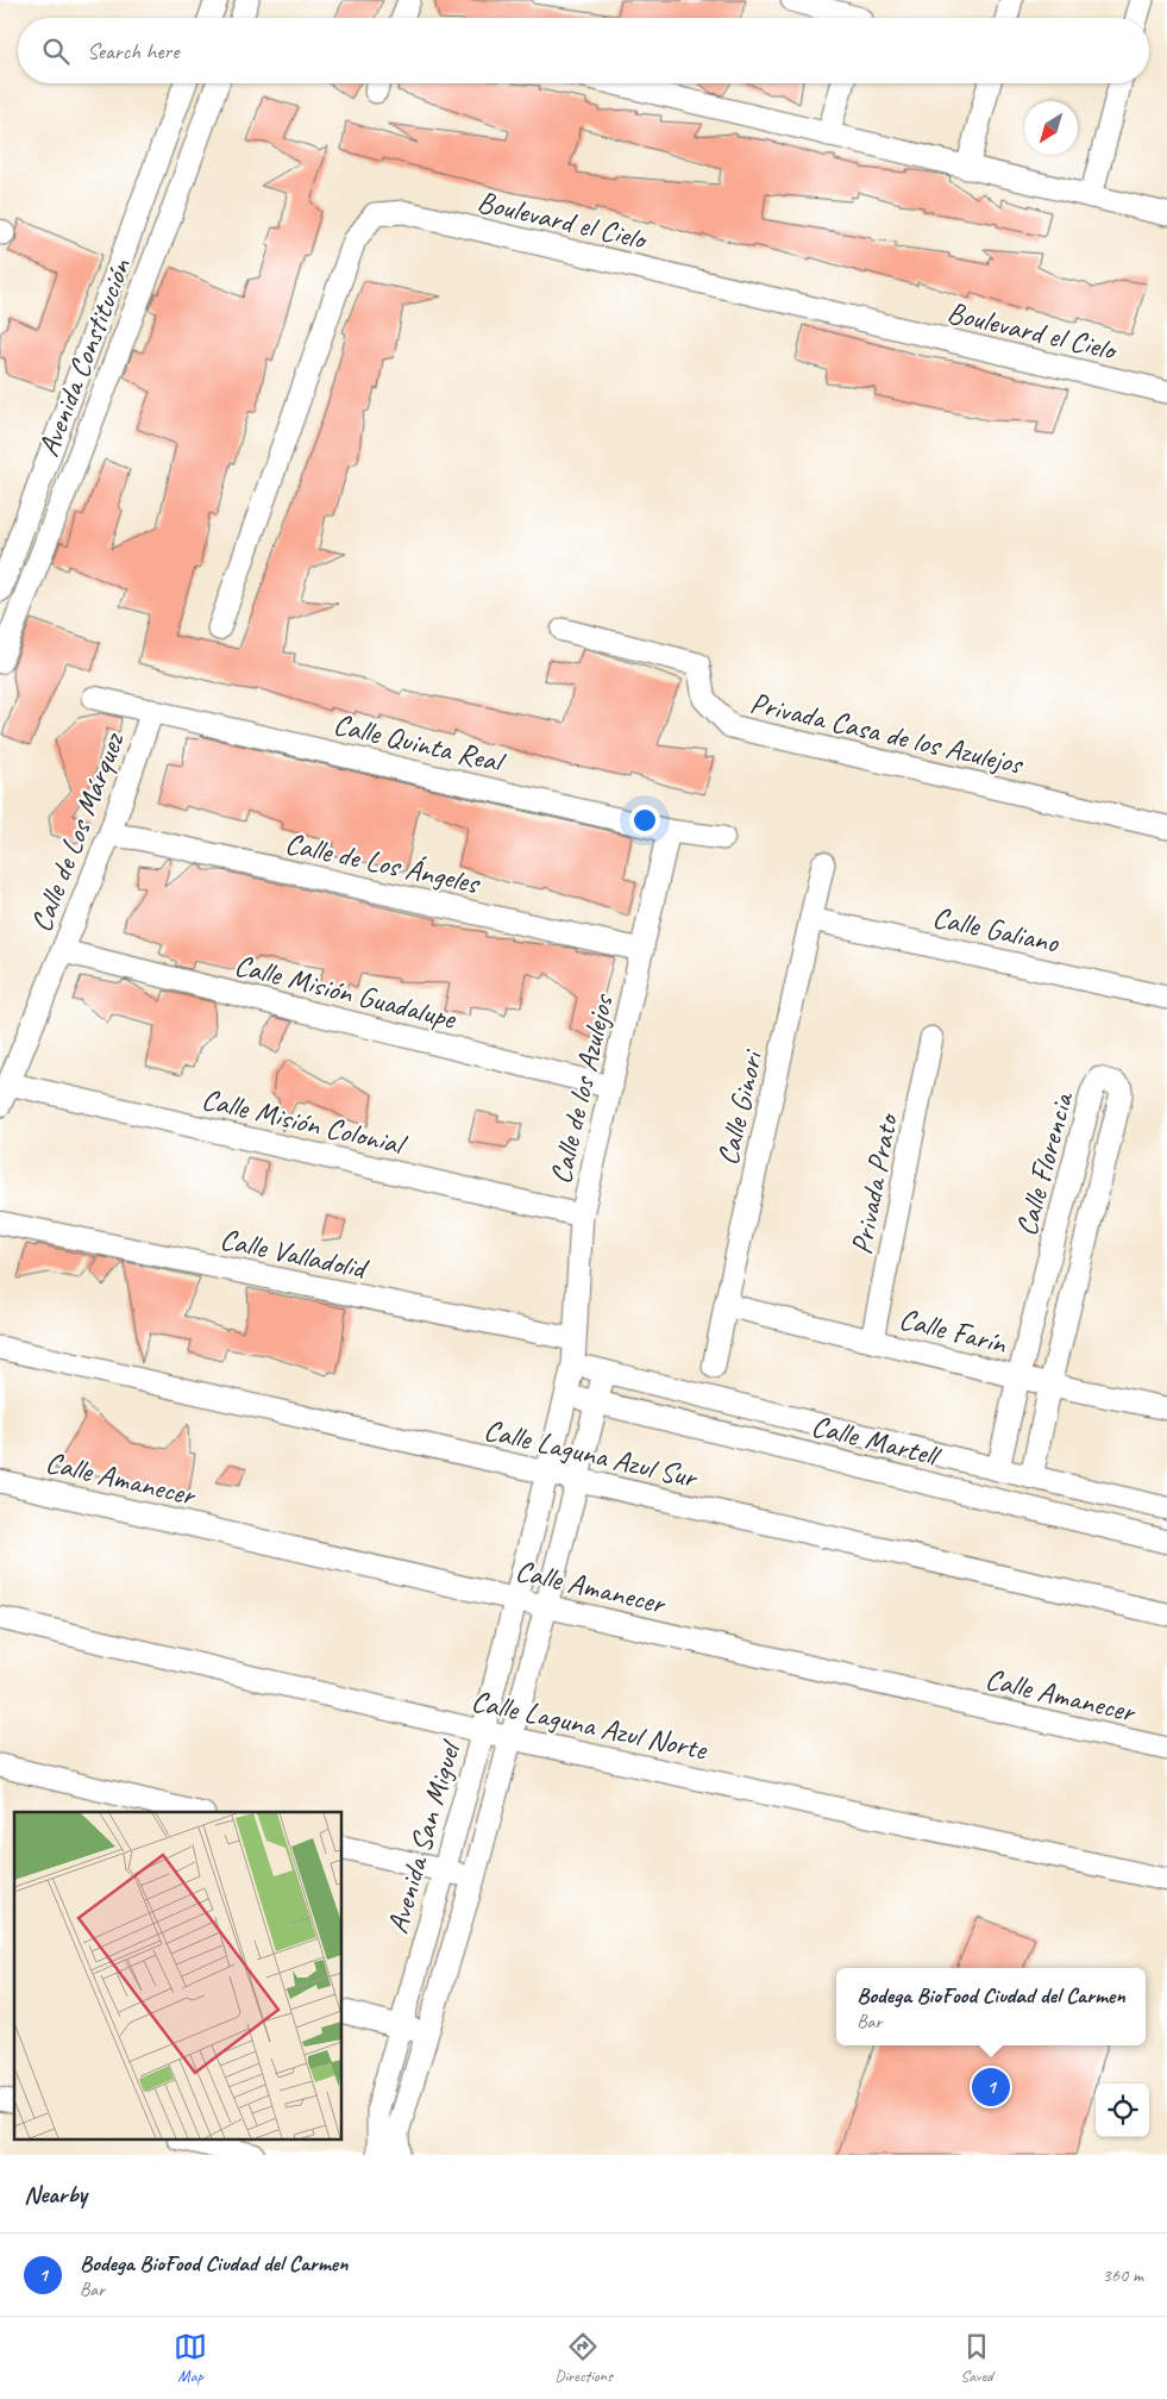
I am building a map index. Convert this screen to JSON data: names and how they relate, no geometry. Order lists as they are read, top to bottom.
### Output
{
  "streets": {
    "street": [
      "Boulevard el Cielo",
      "Avenida Constitución",
      "Privada Casa de los Azulejos",
      "Calle Quinta Real",
      "Calle de Los Márquez",
      "Calle de Los Ángeles",
      "Calle Galiano",
      "Calle Misión Guadalupe",
      "Calle de los Azulejos",
      "Calle Ginori",
      "Calle Misión Colonial",
      "Calle Florencia",
      "Privada Prato",
      "Calle Valladolid",
      "Calle Farín",
      "Calle Martell",
      "Calle Laguna Azul Sur",
      "Calle Amanecer",
      "Calle Laguna Azul Norte",
      "Avenida San Miguel"
    ]
  },
  "crossings": [
    ["Calle Quinta Real", "Calle de Los Márquez"],
    ["Calle Quinta Real", "Calle de los Azulejos"],
    ["Calle de Los Márquez", "Calle de Los Ángeles"],
    ["Calle de Los Márquez", "Calle Misión Guadalupe"],
    ["Calle de Los Márquez", "Calle Misión Colonial"],
    ["Calle de Los Ángeles", "Calle de los Azulejos"],
    ["Calle Galiano", "Calle Ginori"],
    ["Calle Misión Guadalupe", "Calle de los Azulejos"],
    ["Calle de los Azulejos", "Calle Misión Colonial"],
    ["Calle de los Azulejos", "Calle Valladolid"],
    ["Calle de los Azulejos", "Calle Martell"],
    ["Calle de los Azulejos", "Avenida San Miguel"],
    ["Calle Ginori", "Calle Farín"],
    ["Calle Florencia", "Calle Farín"],
    ["Calle Florencia", "Calle Martell"],
    ["Privada Prato", "Calle Farín"],
    ["Calle Martell", "Avenida San Miguel"],
    ["Calle Laguna Azul Sur", "Avenida San Miguel"],
    ["Calle Amanecer", "Avenida San Miguel"],
    ["Calle Laguna Azul Norte", "Avenida San Miguel"]
  ],
  "north": "bottom left",
  "page": {
    "search": "Search here",
    "popup": ["Bodega BioFood Ciudad del Carmen", "Bar"],
    "pins": "1",
    "heading": "Nearby",
    "list": [
      {
        "mark": "1",
        "name": "Bodega BioFood Ciudad del Carmen",
        "note": "Bar",
        "value": "360 m"
      }
    ],
    "nav": ["Map", "Directions", "Saved"]
  }
}
